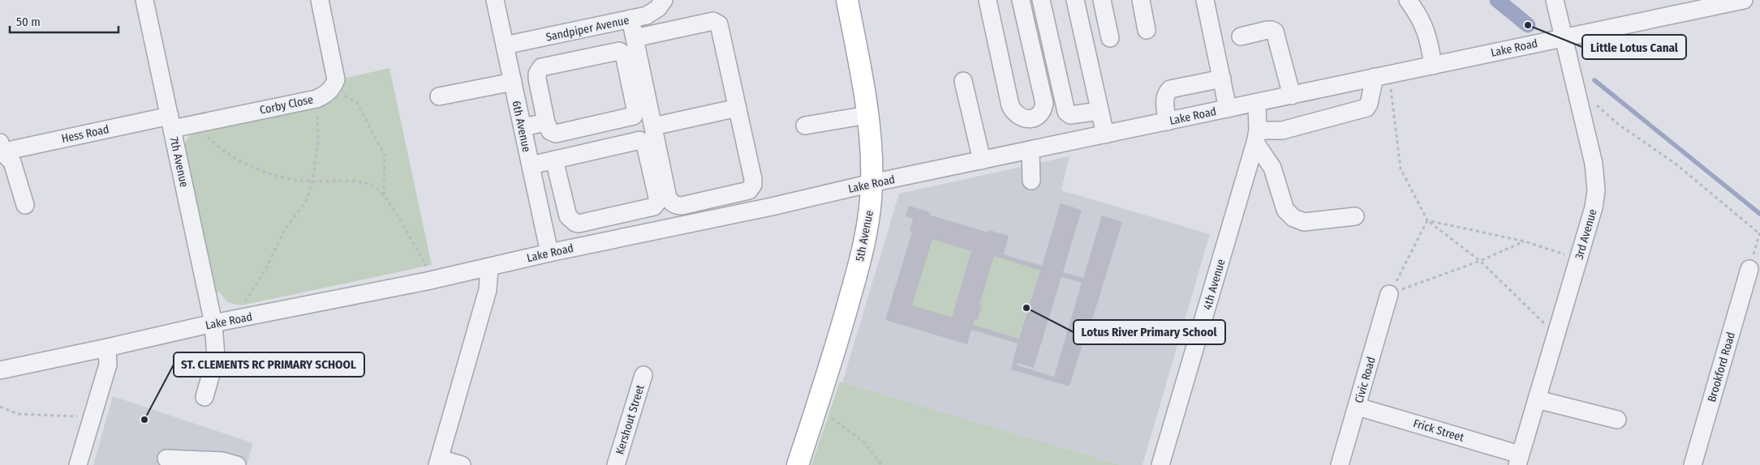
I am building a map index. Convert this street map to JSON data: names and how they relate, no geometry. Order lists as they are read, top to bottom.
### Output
{
  "streets": {
    "main road": ["5th Avenue"],
    "street": [
      "Sandpiper Avenue",
      "Lake Road",
      "Corby Close",
      "6th Avenue",
      "Hess Road",
      "7th Avenue",
      "3rd Avenue",
      "4th Avenue",
      "Brookford Road",
      "Civic Road",
      "Kershout Street",
      "Frick Street"
    ]
  },
  "crossings": [
    ["Sandpiper Avenue", "6th Avenue"],
    ["Lake Road", "6th Avenue"],
    ["Lake Road", "7th Avenue"],
    ["Lake Road", "3rd Avenue"],
    ["Lake Road", "5th Avenue"],
    ["Lake Road", "4th Avenue"],
    ["Corby Close", "Hess Road"],
    ["Corby Close", "7th Avenue"],
    ["Hess Road", "7th Avenue"],
    ["3rd Avenue", "Frick Street"],
    ["Civic Road", "Frick Street"]
  ],
  "places": ["Little Lotus Canal", "Lotus River Primary School", "ST. CLEMENTS RC PRIMARY SCHOOL"],
  "scale_bar": "50 m"
}
